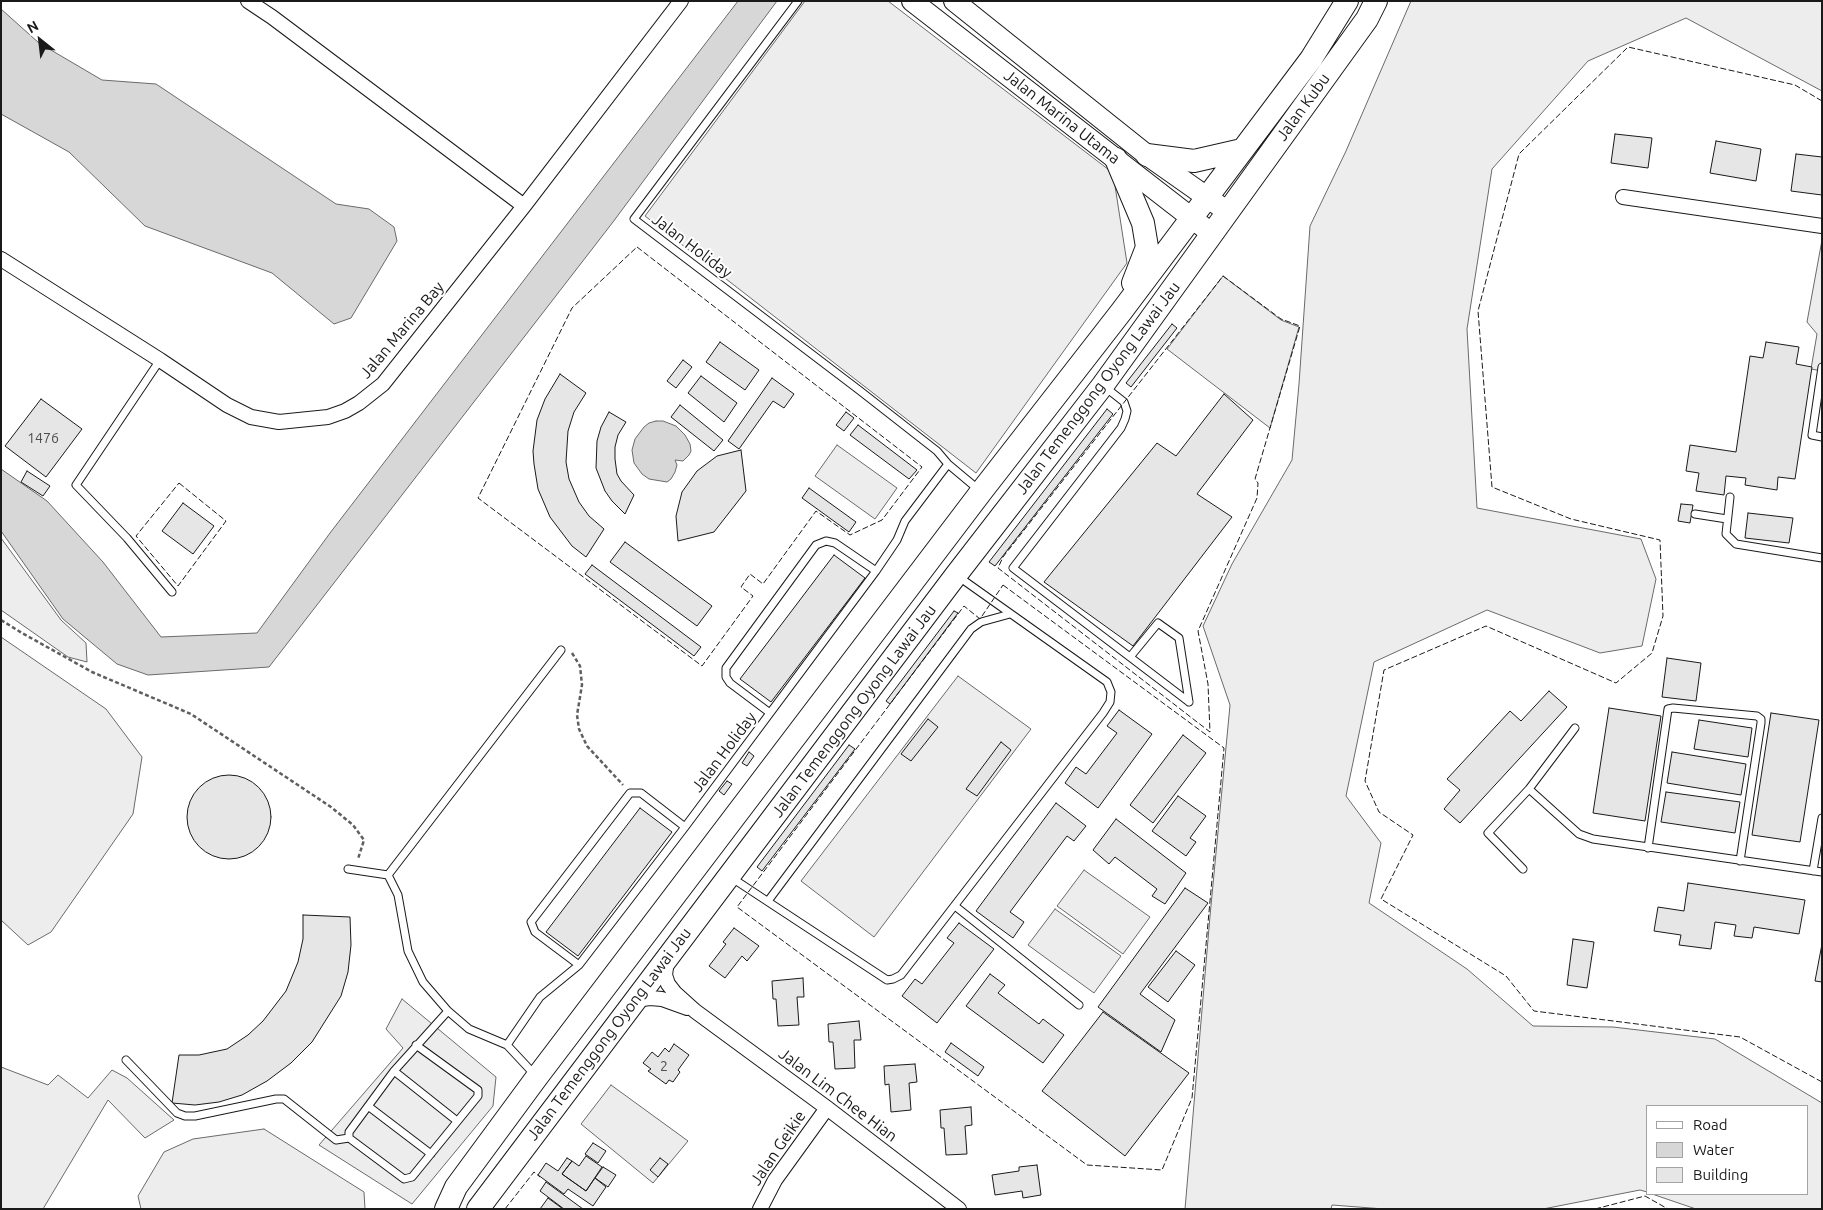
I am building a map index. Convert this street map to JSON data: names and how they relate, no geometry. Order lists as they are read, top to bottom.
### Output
{
  "streets": {
    "main road": ["Jalan Kubu", "Jalan Marina Utama", "Jalan Temenggong Oyong Lawai Jau"],
    "street": ["Jalan Marina Bay", "Jalan Lim Chee Hian", "Jalan Geikie"],
    "lane": ["Jalan Holiday"]
  },
  "crossings": [
    ["Jalan Kubu", "Jalan Marina Utama"],
    ["Jalan Kubu", "Jalan Temenggong Oyong Lawai Jau"],
    ["Jalan Marina Utama", "Jalan Temenggong Oyong Lawai Jau"],
    ["Jalan Holiday", "Jalan Temenggong Oyong Lawai Jau"],
    ["Jalan Temenggong Oyong Lawai Jau", "Jalan Lim Chee Hian"],
    ["Jalan Lim Chee Hian", "Jalan Geikie"]
  ],
  "house_numbers": ["1476", "2"],
  "legend": ["Road", "Water", "Building"],
  "north": "top left"
}
